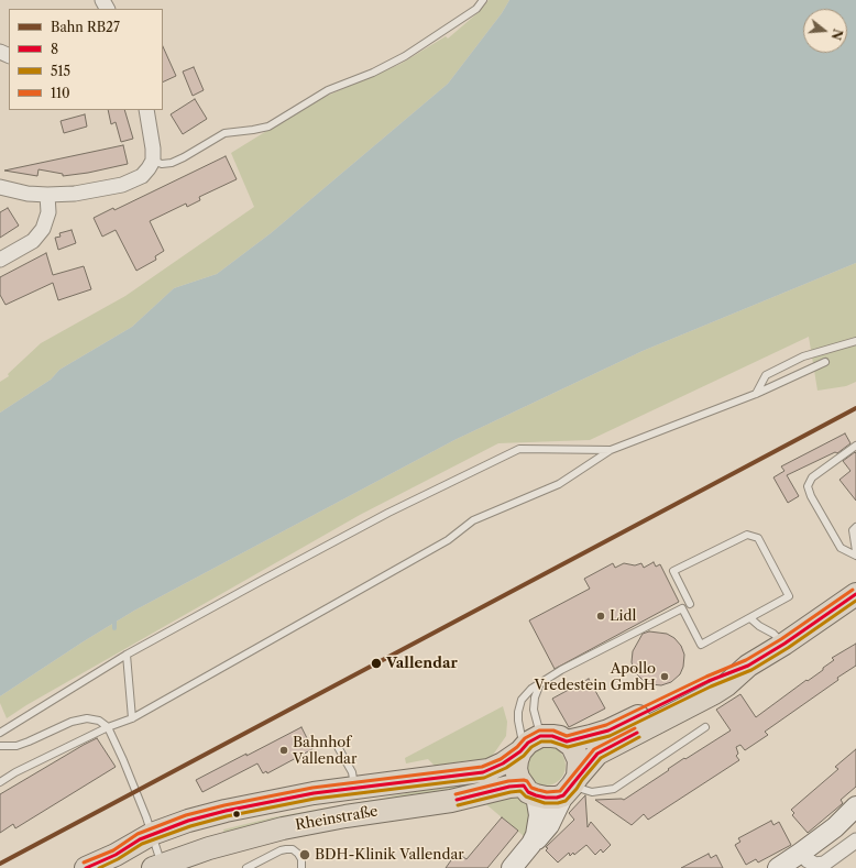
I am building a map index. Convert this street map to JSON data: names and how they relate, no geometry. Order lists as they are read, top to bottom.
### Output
{
  "streets": {
    "main road": ["Rheinstraße"]
  },
  "places": [
    "Lidl",
    "Vallendar",
    "Apollo Vredestein GmbH",
    "Bahnhof Vallendar",
    "BDH-Klinik Vallendar"
  ],
  "lines": [
    "rail line RB27",
    "transit line 110",
    "transit line 8",
    "transit line 515"
  ],
  "legend": [
    "Bahn RB27",
    "8",
    "515",
    "110"
  ],
  "north": "right"
}
